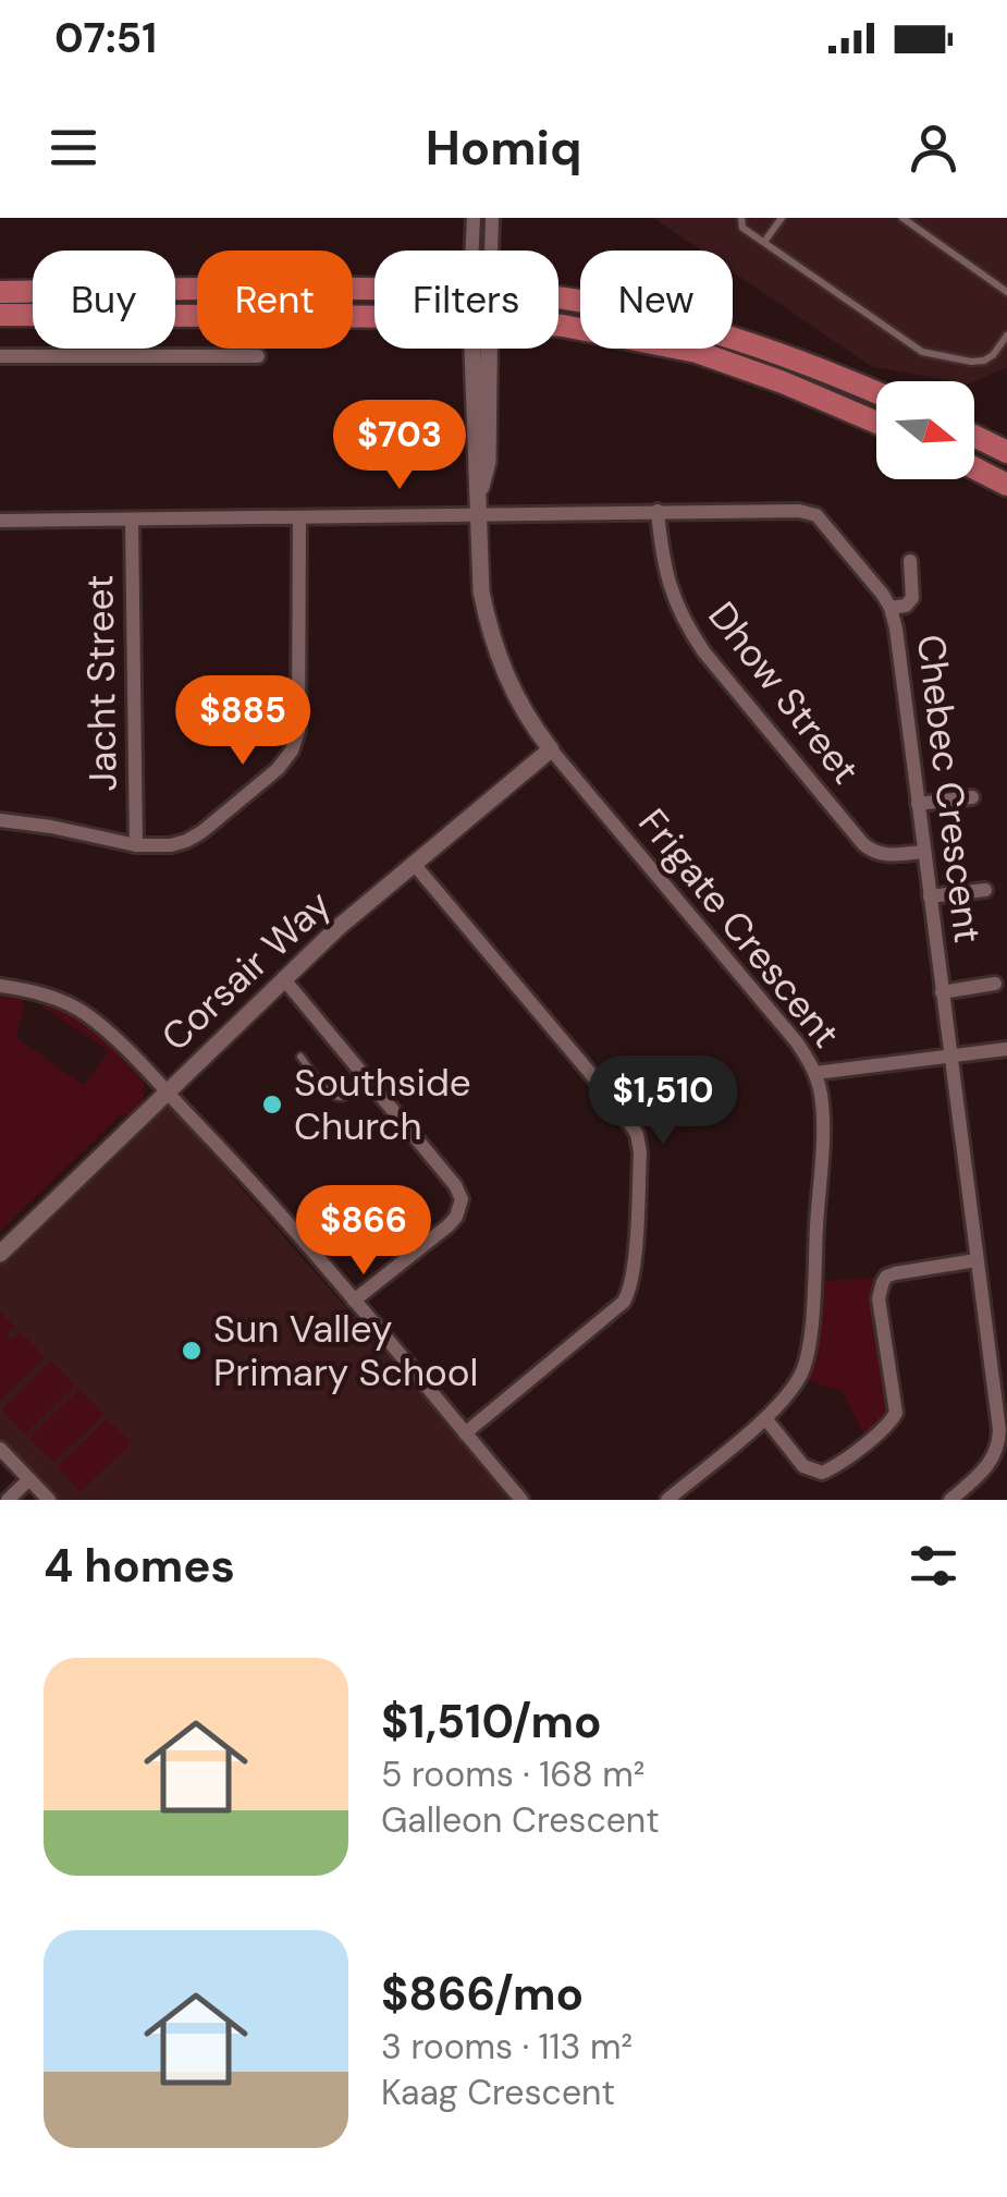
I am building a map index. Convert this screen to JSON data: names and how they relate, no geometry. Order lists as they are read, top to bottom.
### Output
{
  "streets": {
    "street": [
      "Jacht Street",
      "Dhow Street",
      "Chebec Crescent",
      "Frigate Crescent",
      "Corsair Way"
    ]
  },
  "crossings": [
    ["Jacht Street", "Chebec Crescent"],
    ["Dhow Street", "Chebec Crescent"],
    ["Frigate Crescent", "Corsair Way"]
  ],
  "places": ["Southside Church", "Sun Valley Primary School"],
  "north": "right",
  "page": {
    "status": "07:51",
    "header": "Homiq",
    "chip": [
      "Buy",
      "Rent",
      "Filters",
      "New"
    ],
    "price": [
      "$703",
      "$885",
      "$1,510",
      "$866"
    ],
    "heading": "4 homes",
    "list": [
      {
        "name": "$1,510/mo",
        "note": "5 rooms · 168 m² · Galleon Crescent"
      },
      {
        "name": "$866/mo",
        "note": "3 rooms · 113 m² · Kaag Crescent"
      }
    ]
  }
}
